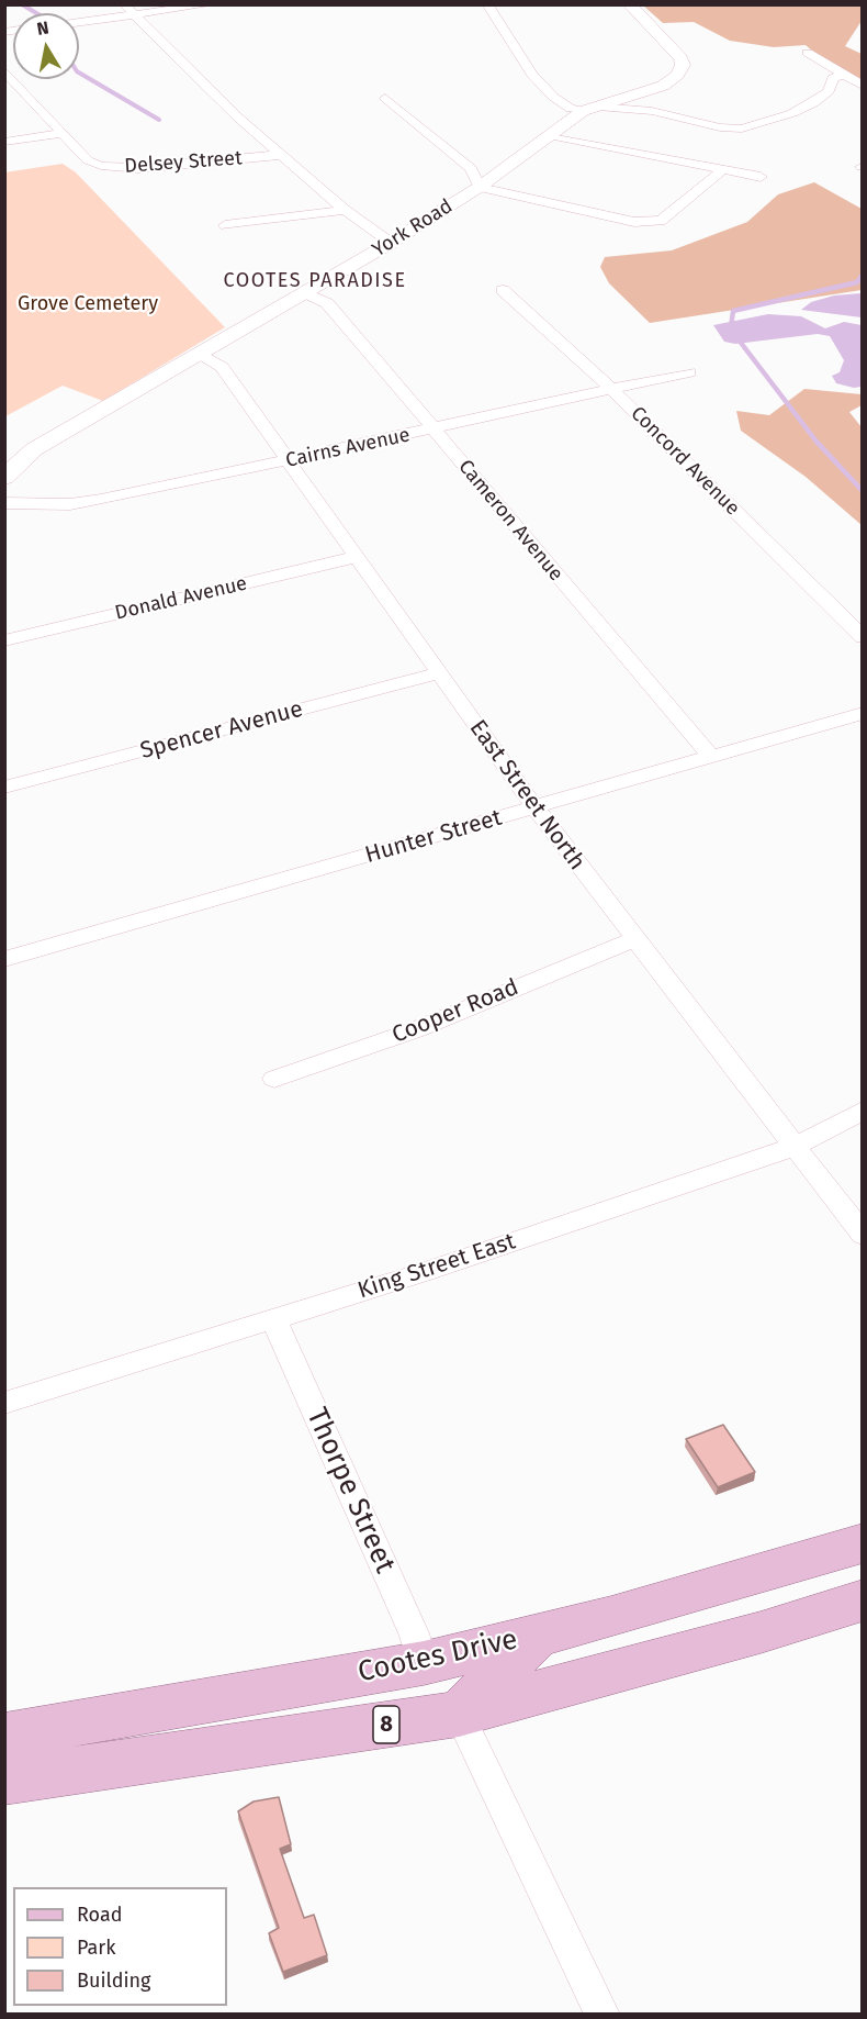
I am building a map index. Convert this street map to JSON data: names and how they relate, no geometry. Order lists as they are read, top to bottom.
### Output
{
  "streets": {
    "main road": ["Cootes Drive", "8"],
    "street": [
      "Delsey Street",
      "York Road",
      "Cairns Avenue",
      "Concord Avenue",
      "Cameron Avenue",
      "Donald Avenue",
      "Spencer Avenue",
      "East Street North",
      "Hunter Street",
      "Cooper Road",
      "King Street East",
      "Thorpe Street"
    ]
  },
  "crossings": [
    ["York Road", "Cameron Avenue"],
    ["York Road", "East Street North"],
    ["Cairns Avenue", "Concord Avenue"],
    ["Cairns Avenue", "Cameron Avenue"],
    ["Cairns Avenue", "East Street North"],
    ["Cameron Avenue", "Hunter Street"],
    ["Donald Avenue", "East Street North"],
    ["Spencer Avenue", "East Street North"],
    ["East Street North", "Hunter Street"],
    ["East Street North", "Cooper Road"],
    ["East Street North", "King Street East"],
    ["King Street East", "Thorpe Street"],
    ["Thorpe Street", "Cootes Drive"]
  ],
  "districts": ["COOTES PARADISE"],
  "parks": ["Grove Cemetery"],
  "legend": ["Road", "Park", "Building"],
  "north": "top"
}
